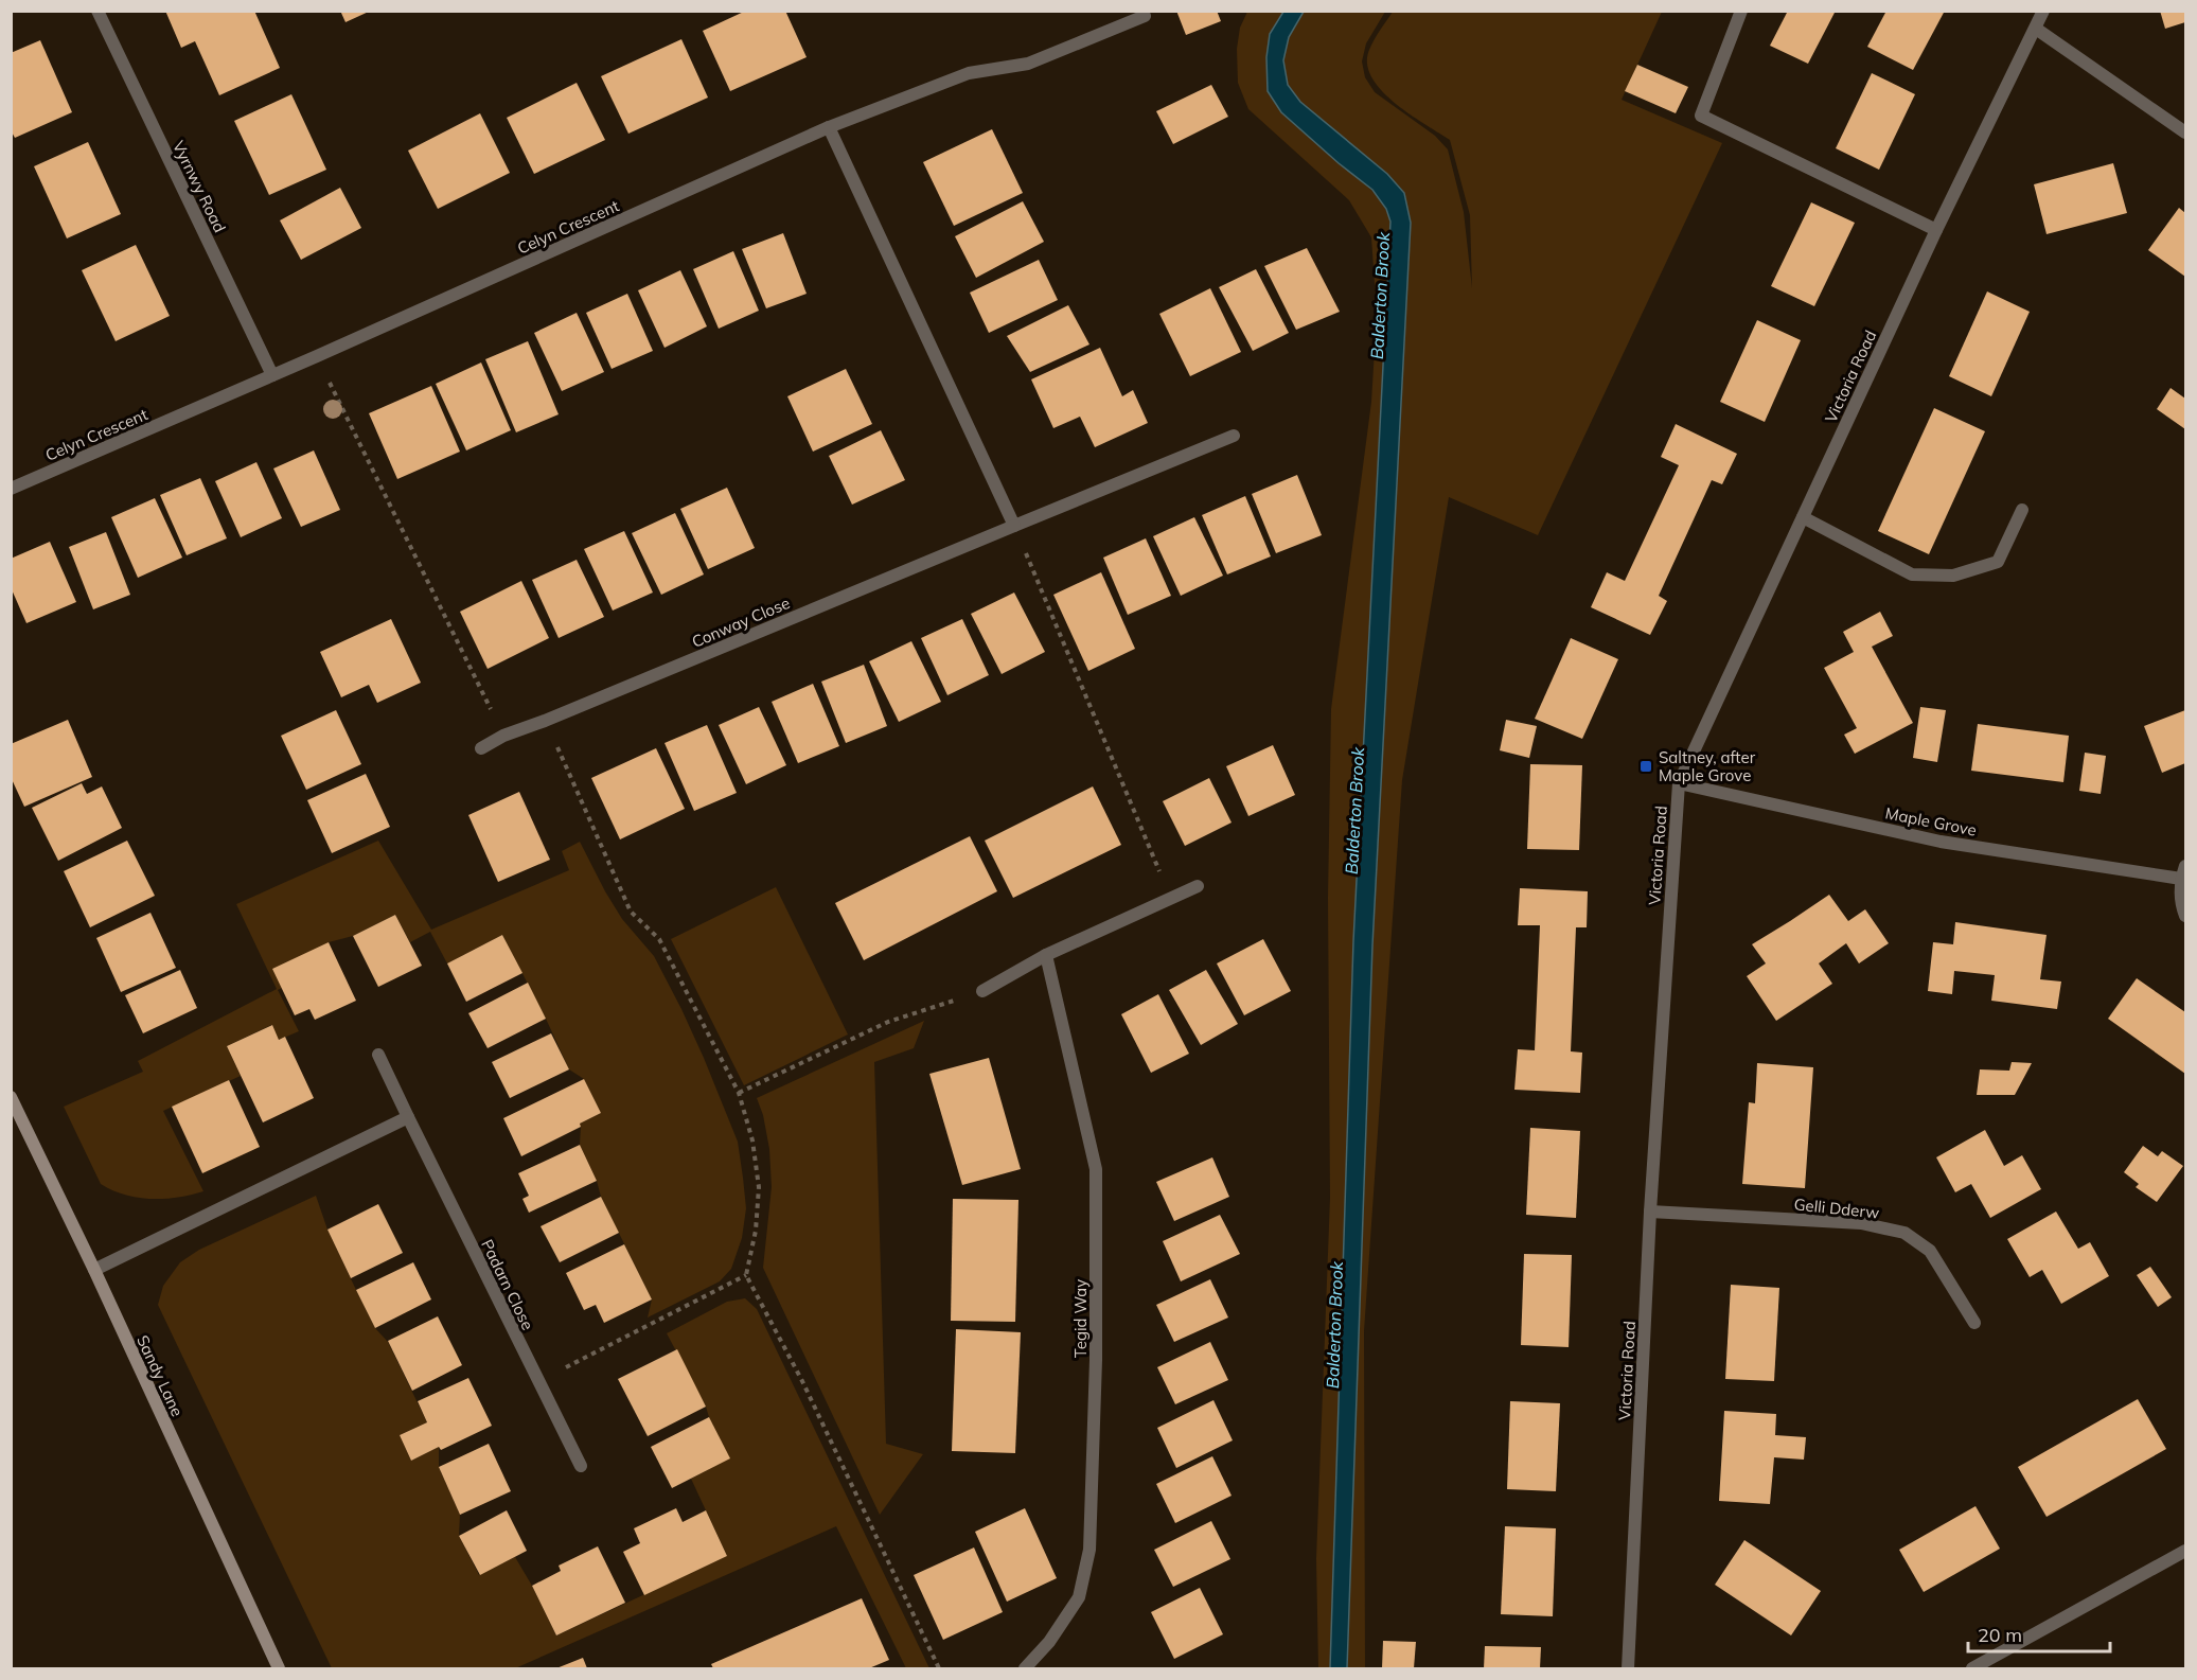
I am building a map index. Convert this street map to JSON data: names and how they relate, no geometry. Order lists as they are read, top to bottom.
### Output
{
  "streets": {
    "street": [
      "Vyrnwy Road",
      "Celyn Crescent",
      "Victoria Road",
      "Conway Close",
      "Maple Grove",
      "Gelli Dderw",
      "Padarn Close",
      "Tegid Way",
      "Sandy Lane"
    ]
  },
  "crossings": [
    ["Vyrnwy Road", "Celyn Crescent"],
    ["Victoria Road", "Maple Grove"],
    ["Victoria Road", "Gelli Dderw"]
  ],
  "water": ["Balderton Brook"],
  "places": {
    "transit": ["Saltney, after Maple Grove"]
  },
  "scale_bar": "20 m"
}
